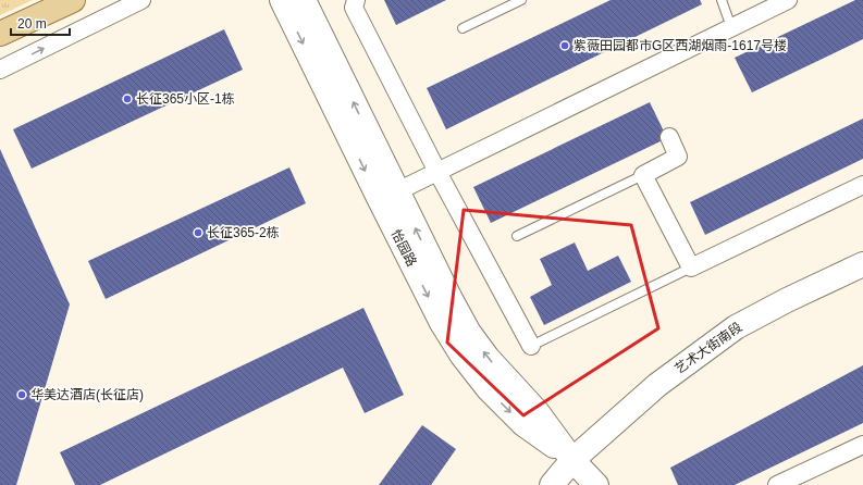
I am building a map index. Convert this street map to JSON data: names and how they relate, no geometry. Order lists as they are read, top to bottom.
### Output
{
  "streets": {
    "street": ["怡园路", "艺术大街南段"]
  },
  "crossings": [
    ["怡园路", "艺术大街南段"]
  ],
  "places": [
    "紫薇田园都市G区西湖烟雨-1617号楼",
    "长征365小区-1栋",
    "长征365-2栋",
    "华美达酒店(长征店)"
  ],
  "scale_bar": "20 m"
}
